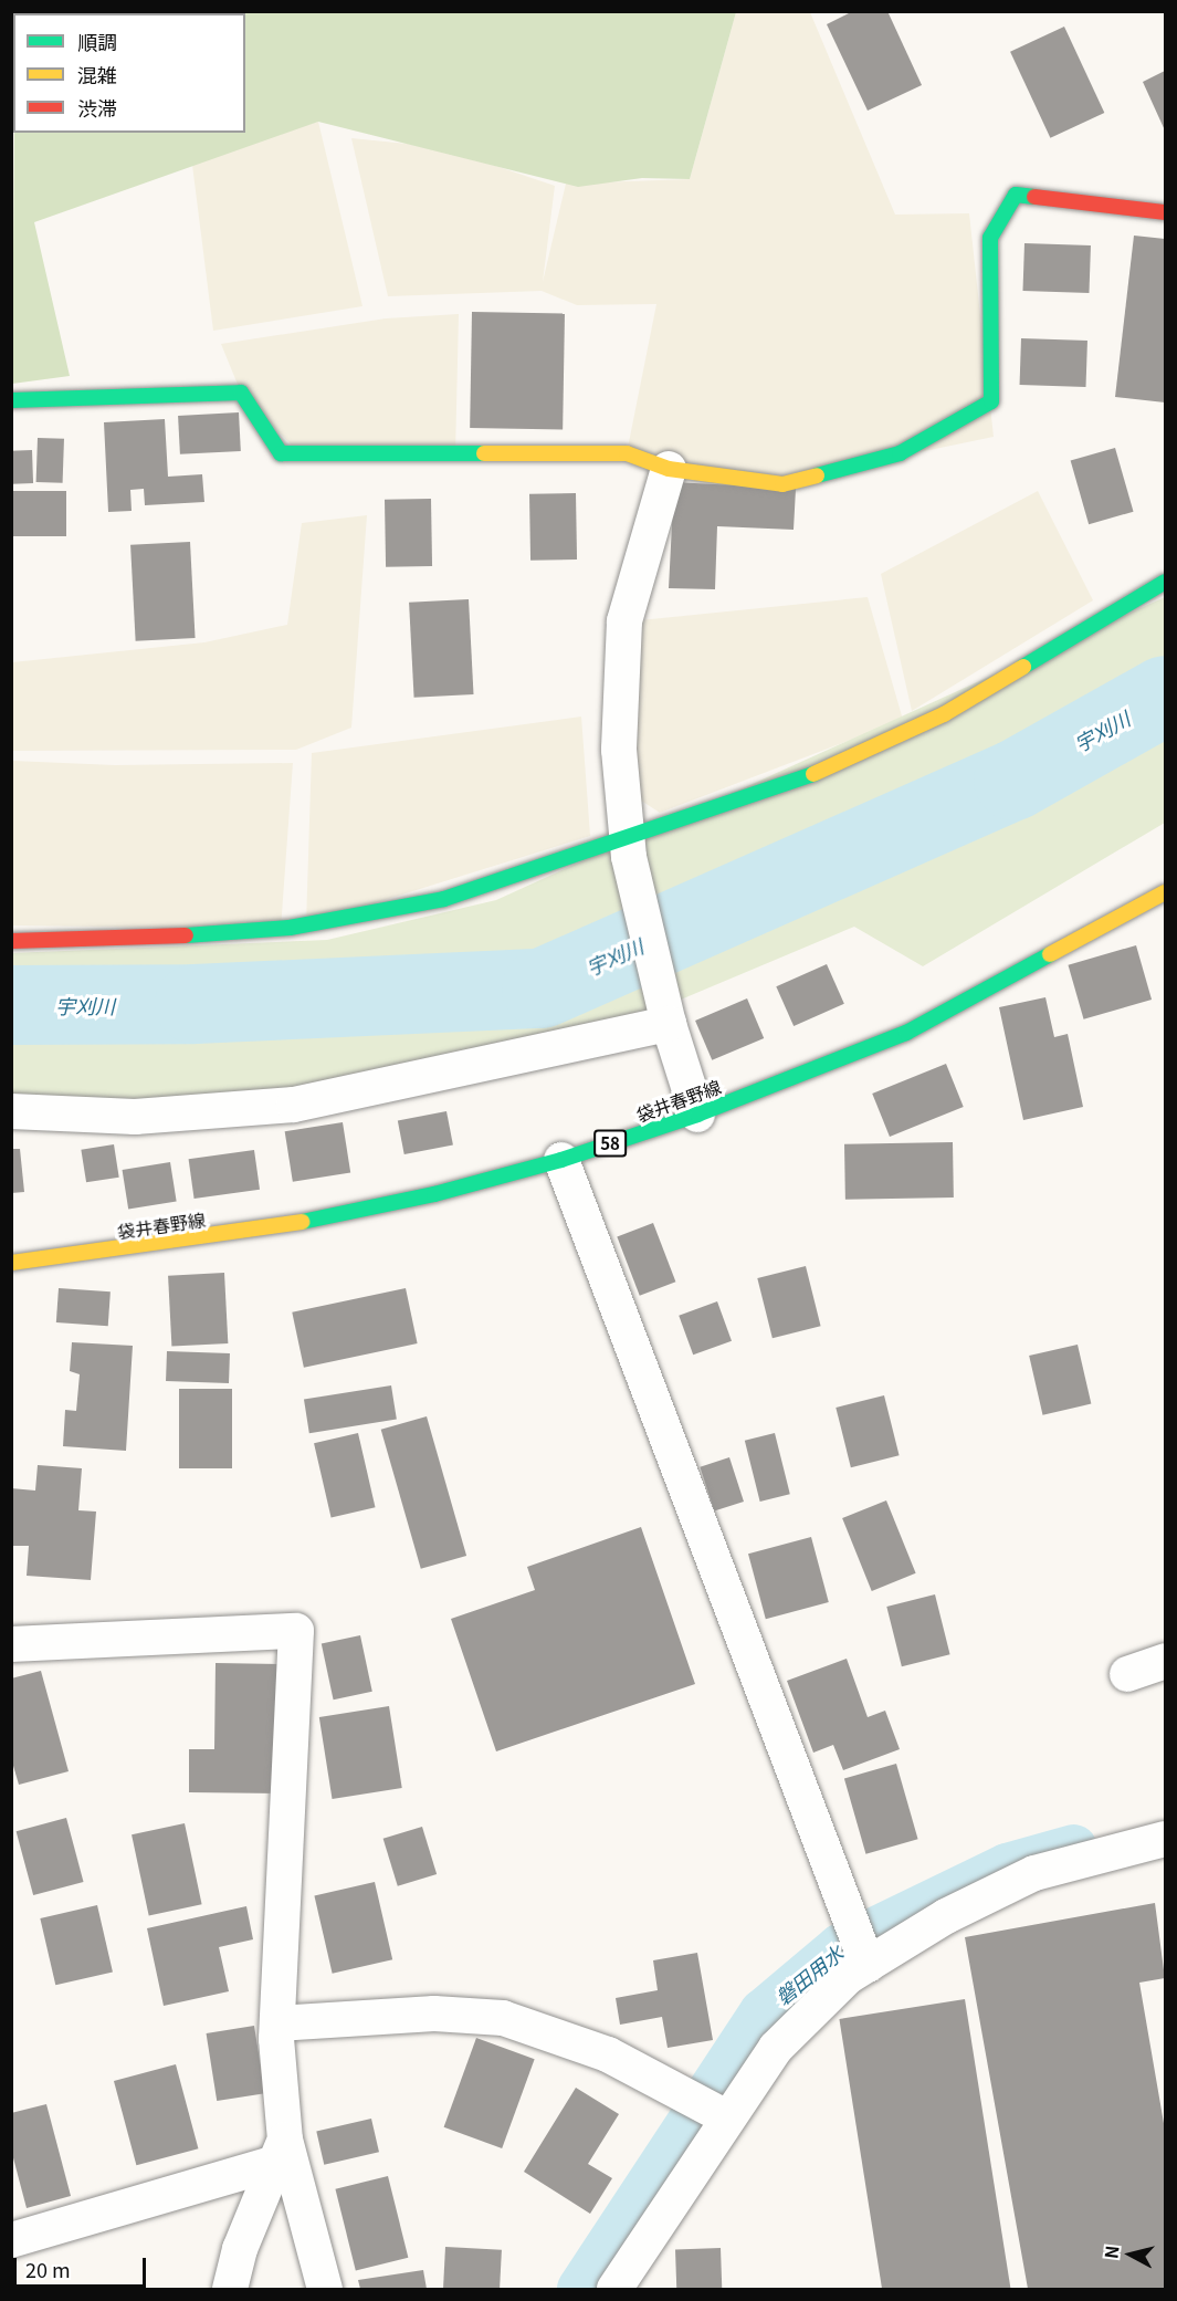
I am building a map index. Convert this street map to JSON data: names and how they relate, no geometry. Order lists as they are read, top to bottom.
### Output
{
  "streets": {
    "street": ["袋井春野線", "58"]
  },
  "water": ["宇刈川", "磐田用水"],
  "legend": ["順調", "混雑", "渋滞"],
  "scale_bar": "20 m",
  "north": "left"
}
